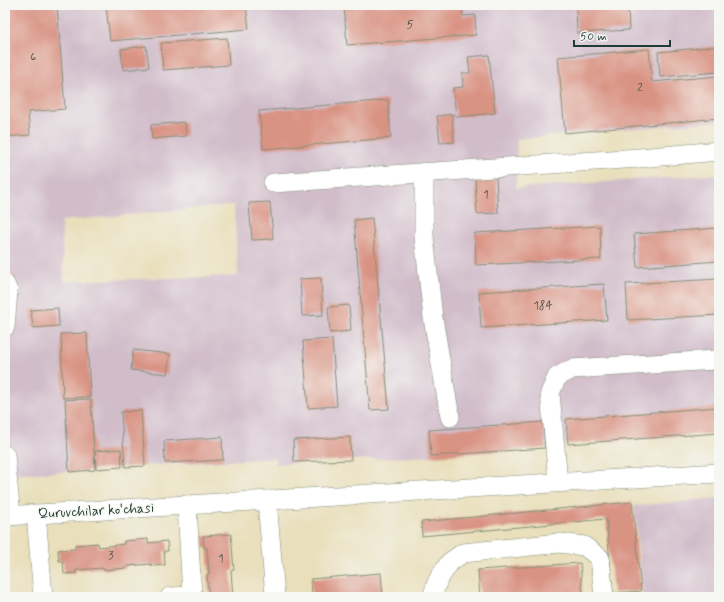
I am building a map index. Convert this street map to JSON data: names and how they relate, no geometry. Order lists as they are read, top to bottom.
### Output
{
  "streets": {
    "street": ["Quruvchilar ko'chasi"]
  },
  "house_numbers": [
    "5",
    "6",
    "2",
    "1",
    "184",
    "3",
    "1"
  ],
  "scale_bar": "50 m"
}
